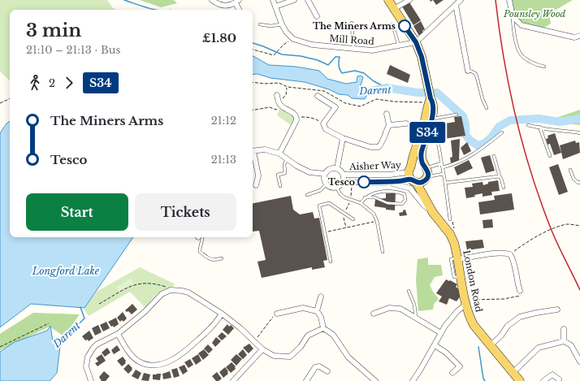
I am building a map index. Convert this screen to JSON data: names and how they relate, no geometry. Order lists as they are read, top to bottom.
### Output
{
  "streets": {
    "main road": ["London Road"],
    "street": ["Mill Road", "Aisher Way"]
  },
  "crossings": [
    ["Mill Road", "London Road"],
    ["Aisher Way", "London Road"]
  ],
  "water": ["Darent", "Longford Lake"],
  "parks": ["Pounsley Wood"],
  "places": ["The Miners Arms", "Tesco"],
  "lines": ["bus line S34"],
  "page": {
    "on_map": "S34",
    "heading": ["3 min", "21:10 – 21:13 · Bus", "£1.80"],
    "legs": ["2", "S34"],
    "list": [
      {
        "name": "The Miners Arms",
        "value": "21:12"
      },
      {
        "name": "Tesco",
        "value": "21:13"
      }
    ],
    "buttons": ["Start", "Tickets"]
  }
}
